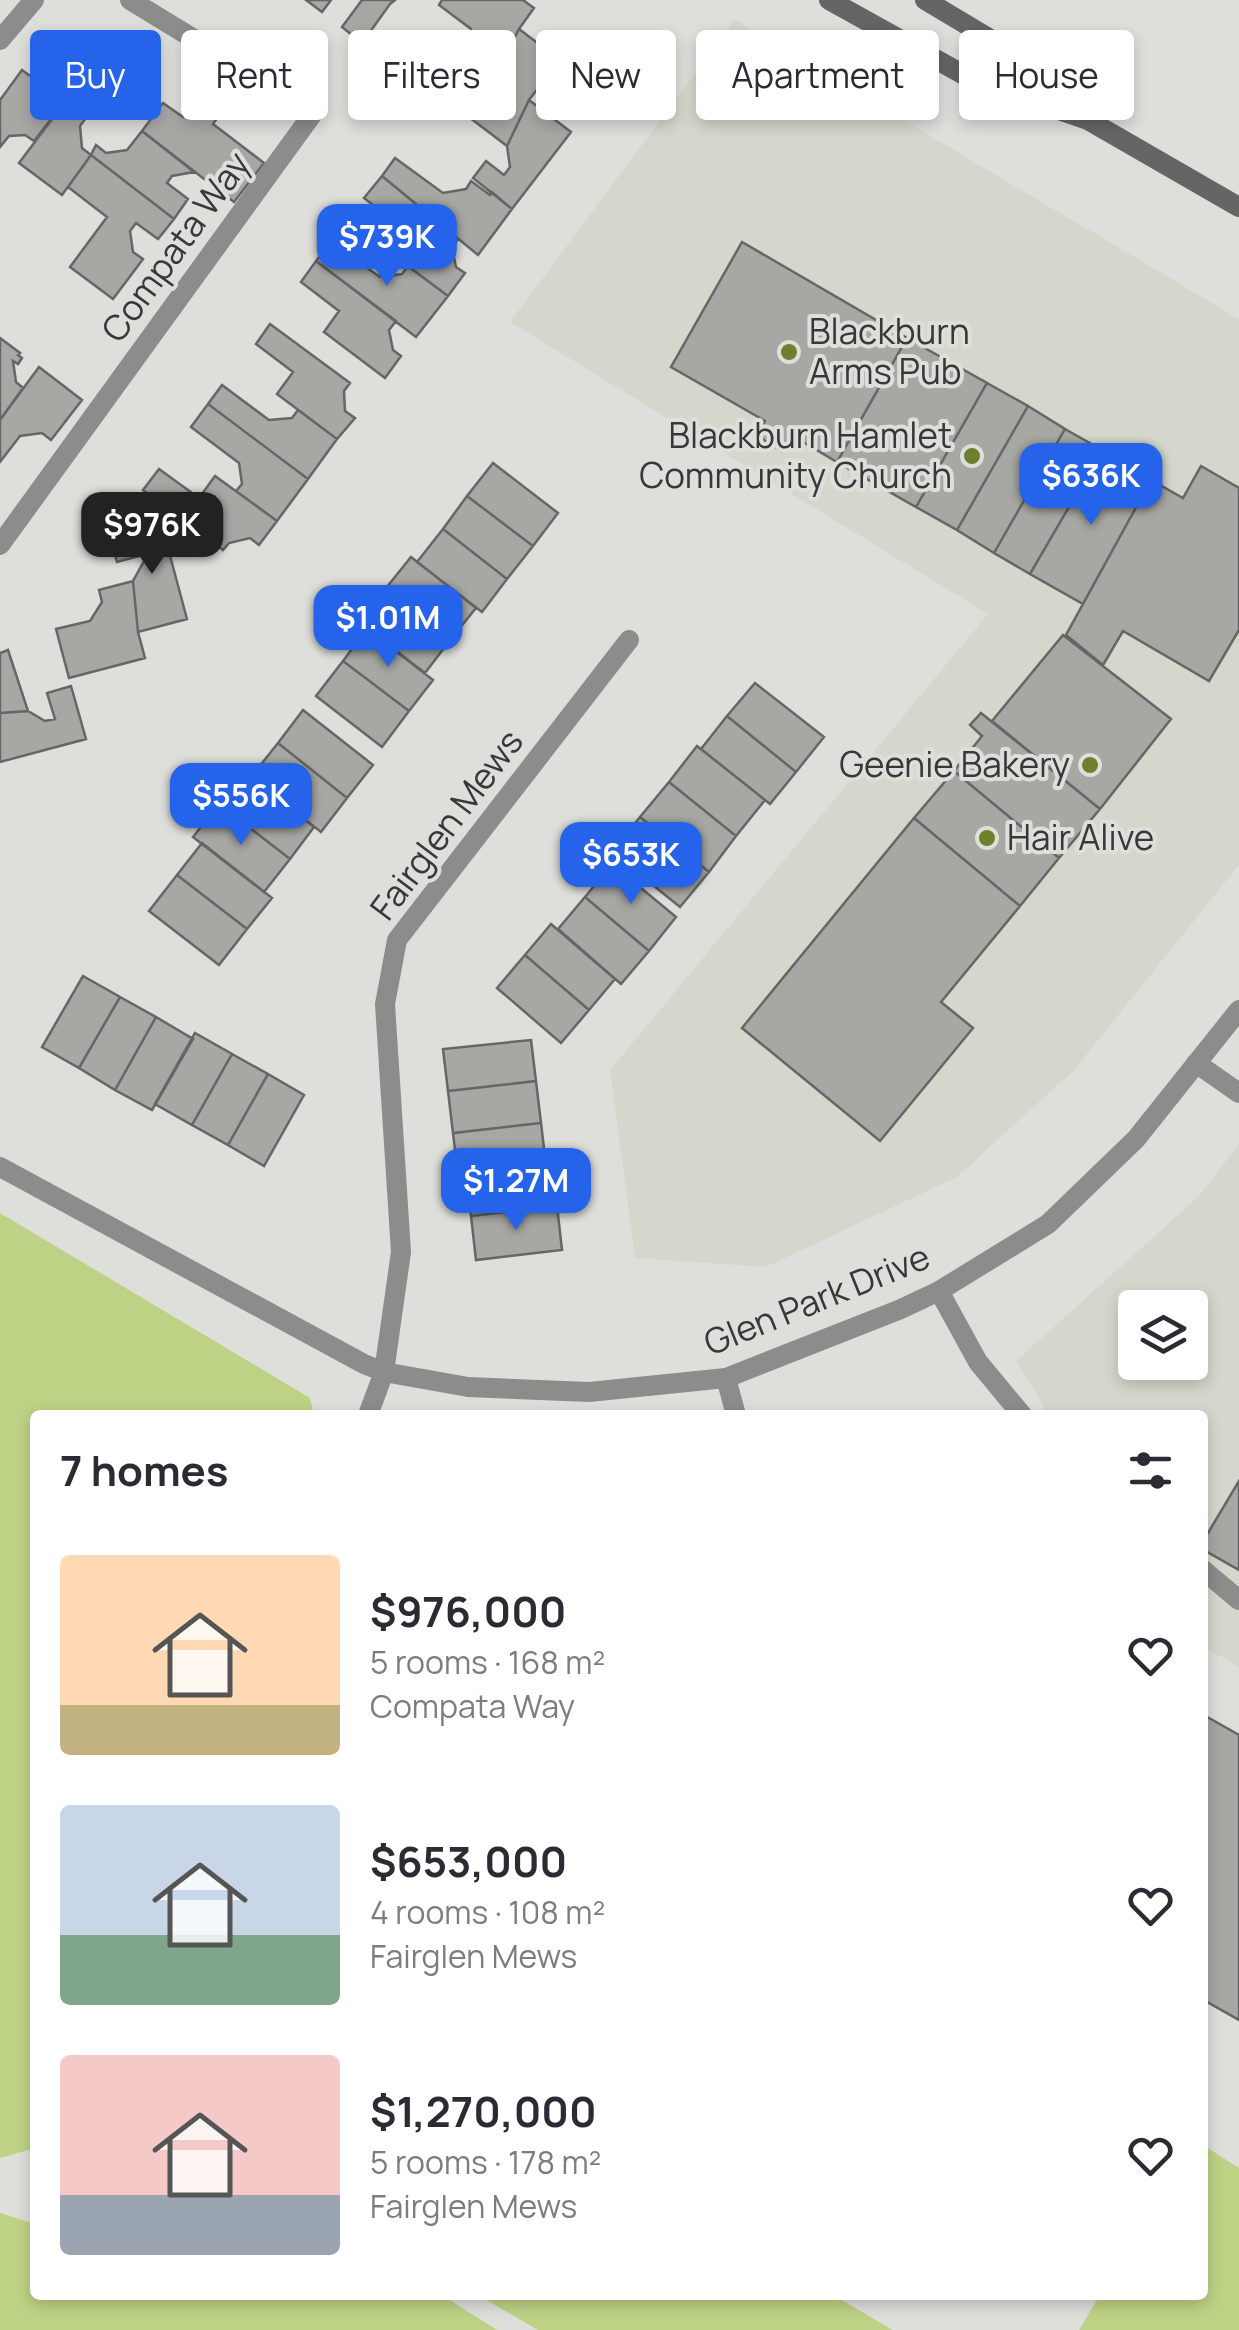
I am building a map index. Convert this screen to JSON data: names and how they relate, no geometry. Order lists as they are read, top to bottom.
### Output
{
  "streets": {
    "street": ["Compata Way", "Fairglen Mews", "Glen Park Drive"]
  },
  "crossings": [
    ["Fairglen Mews", "Glen Park Drive"]
  ],
  "places": [
    "Blackburn Arms Pub",
    "Blackburn Hamlet Community Church",
    "Geenie Bakery",
    "Hair Alive"
  ],
  "page": {
    "chip": [
      "Buy",
      "Rent",
      "Filters",
      "New",
      "Apartment",
      "House"
    ],
    "price": [
      "$739K",
      "$636K",
      "$976K",
      "$1.01M",
      "$556K",
      "$653K",
      "$1.27M"
    ],
    "heading": "7 homes",
    "list": [
      {
        "name": "$976,000",
        "note": "5 rooms · 168 m² · Compata Way"
      },
      {
        "name": "$653,000",
        "note": "4 rooms · 108 m² · Fairglen Mews"
      },
      {
        "name": "$1,270,000",
        "note": "5 rooms · 178 m² · Fairglen Mews"
      }
    ]
  }
}
